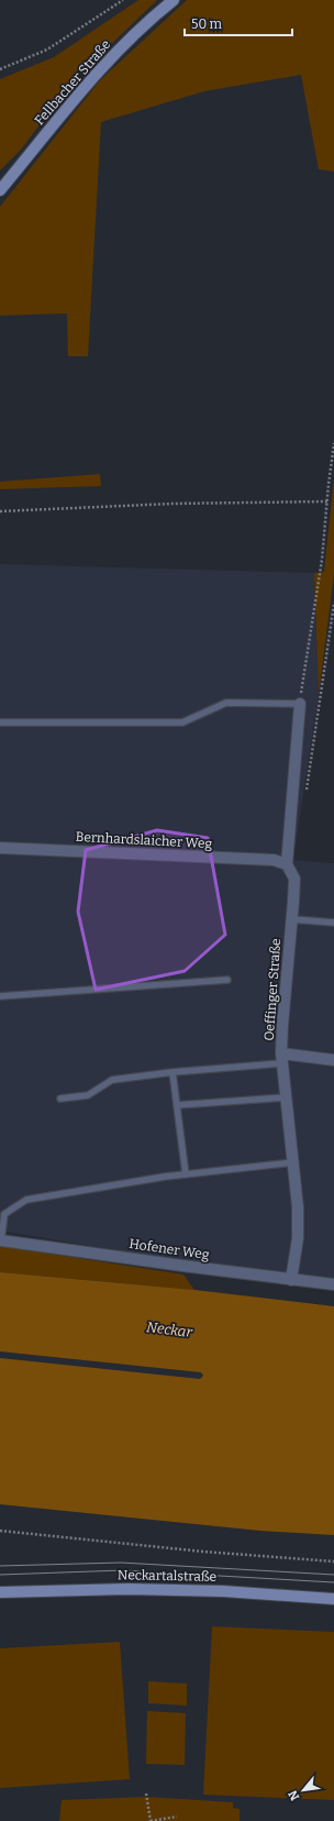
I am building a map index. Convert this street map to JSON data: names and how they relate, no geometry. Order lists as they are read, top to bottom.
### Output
{
  "streets": {
    "main road": ["Fellbacher Straße", "Neckartalstraße"],
    "street": ["Bernhardslaicher Weg", "Oeffinger Straße", "Hofener Weg"]
  },
  "crossings": [
    ["Bernhardslaicher Weg", "Oeffinger Straße"],
    ["Oeffinger Straße", "Hofener Weg"]
  ],
  "water": ["Neckar"],
  "scale_bar": "50 m",
  "north": "bottom left"
}
